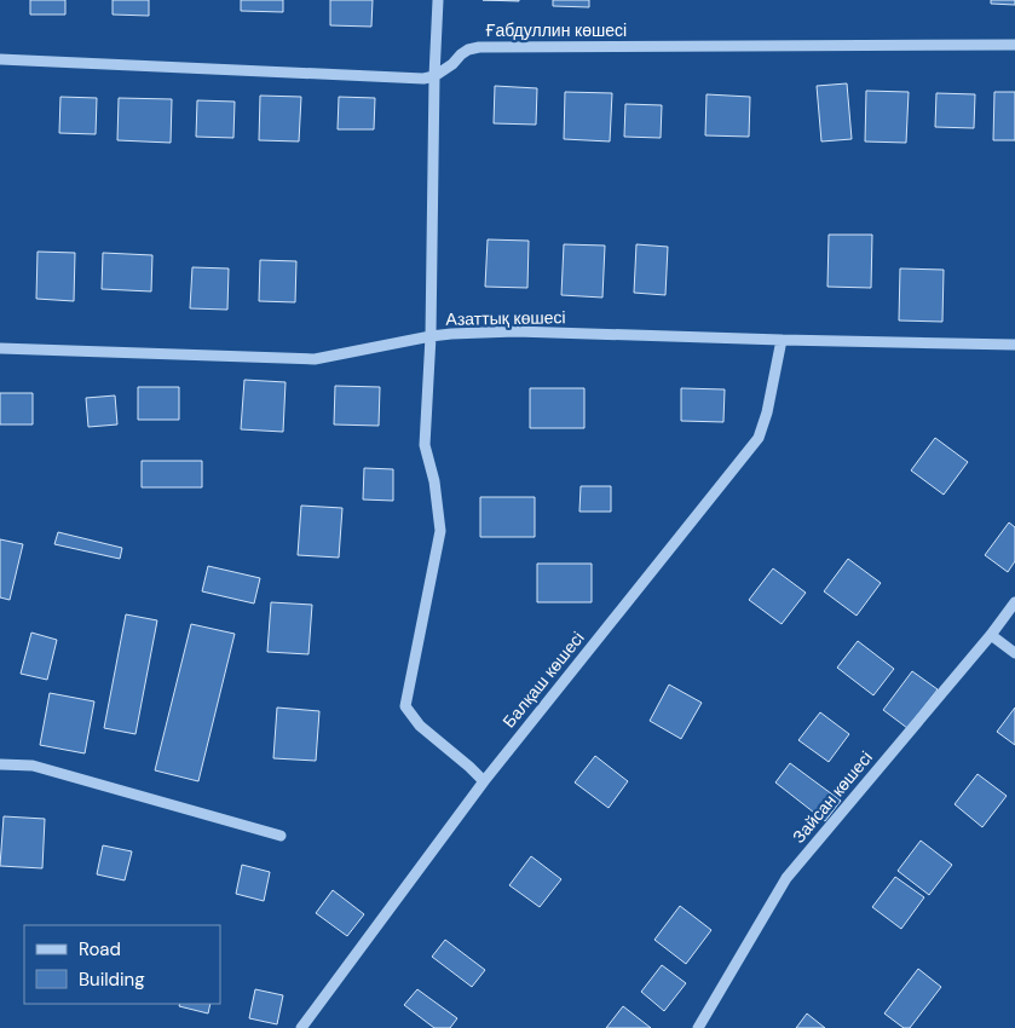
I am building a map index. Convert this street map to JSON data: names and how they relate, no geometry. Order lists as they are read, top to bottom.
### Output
{
  "streets": {
    "street": [
      "Ғабдуллин көшесі",
      "Азаттық көшесі",
      "Балқаш көшесі",
      "Зайсан көшесі"
    ]
  },
  "crossings": [
    ["Азаттық көшесі", "Балқаш көшесі"]
  ],
  "legend": ["Road", "Building"]
}
